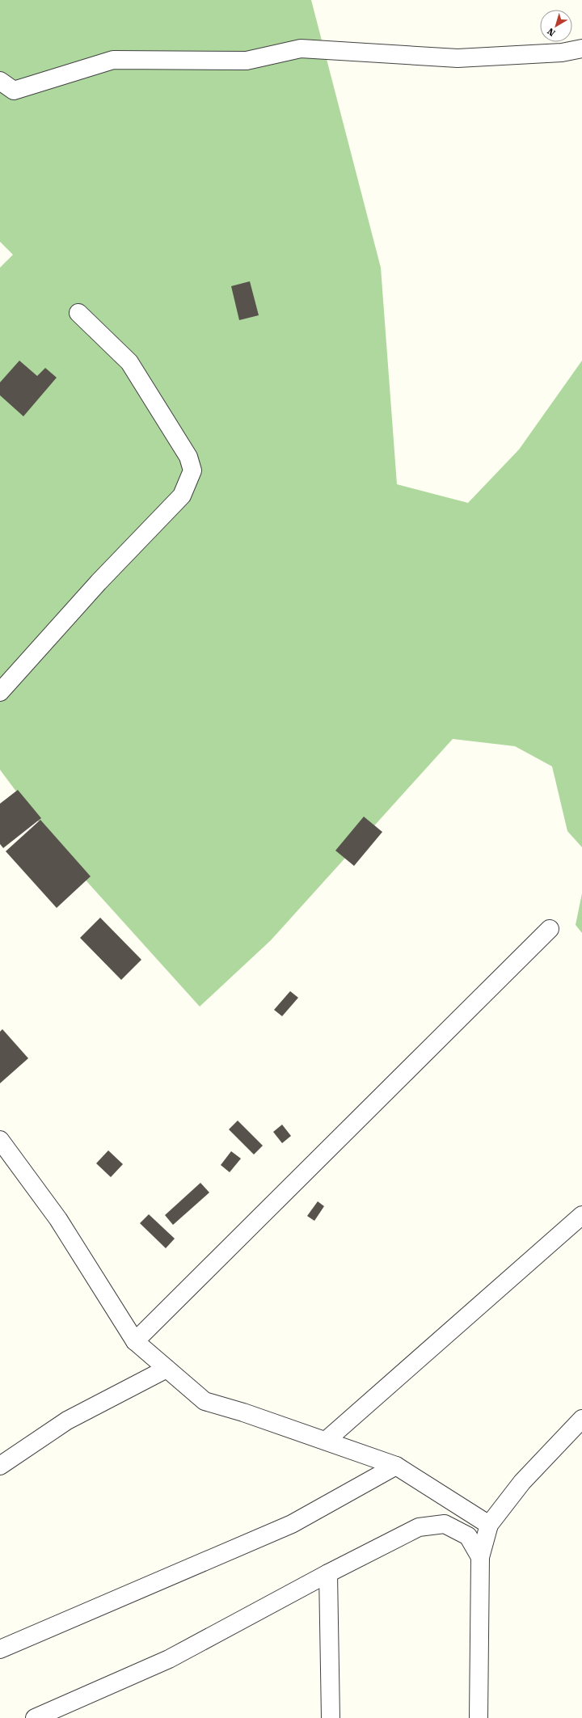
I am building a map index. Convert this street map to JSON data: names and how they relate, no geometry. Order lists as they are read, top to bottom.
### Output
{
  "north": "bottom left"
}
